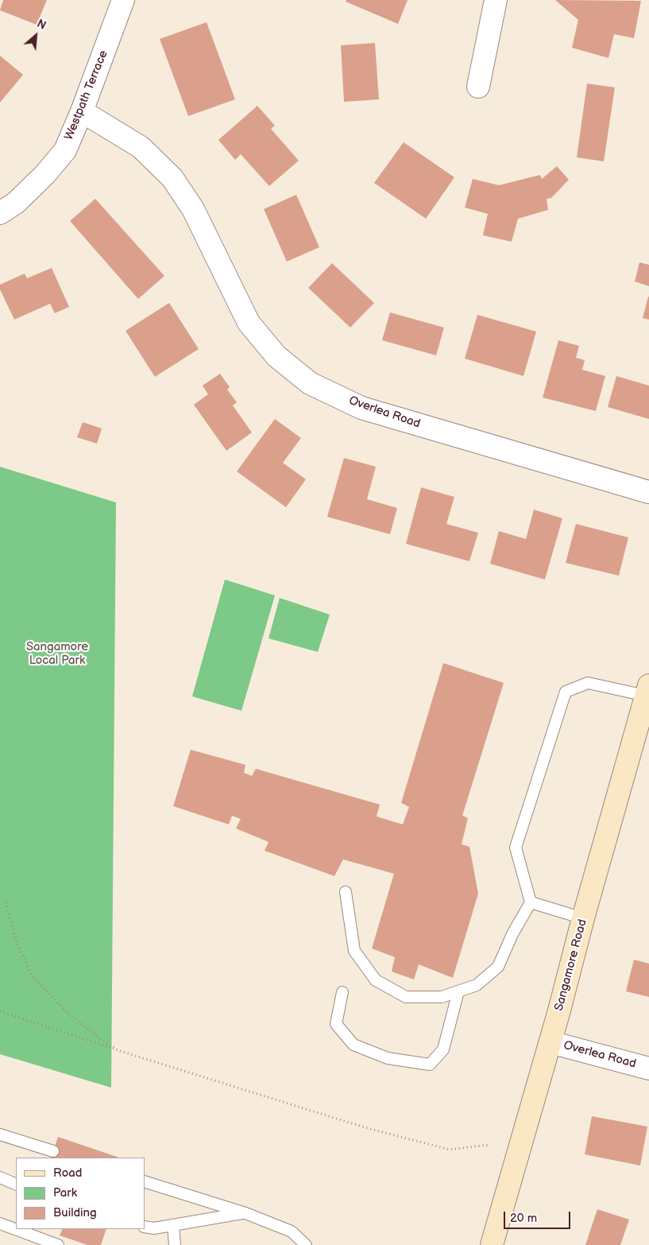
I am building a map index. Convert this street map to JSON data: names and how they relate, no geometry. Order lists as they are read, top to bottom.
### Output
{
  "streets": {
    "street": ["Westpath Terrace", "Overlea Road", "Sangamore Road"]
  },
  "crossings": [
    ["Westpath Terrace", "Overlea Road"],
    ["Overlea Road", "Sangamore Road"]
  ],
  "parks": ["Sangamore Local Park"],
  "legend": ["Road", "Park", "Building"],
  "scale_bar": "20 m",
  "north": "top right"
}
